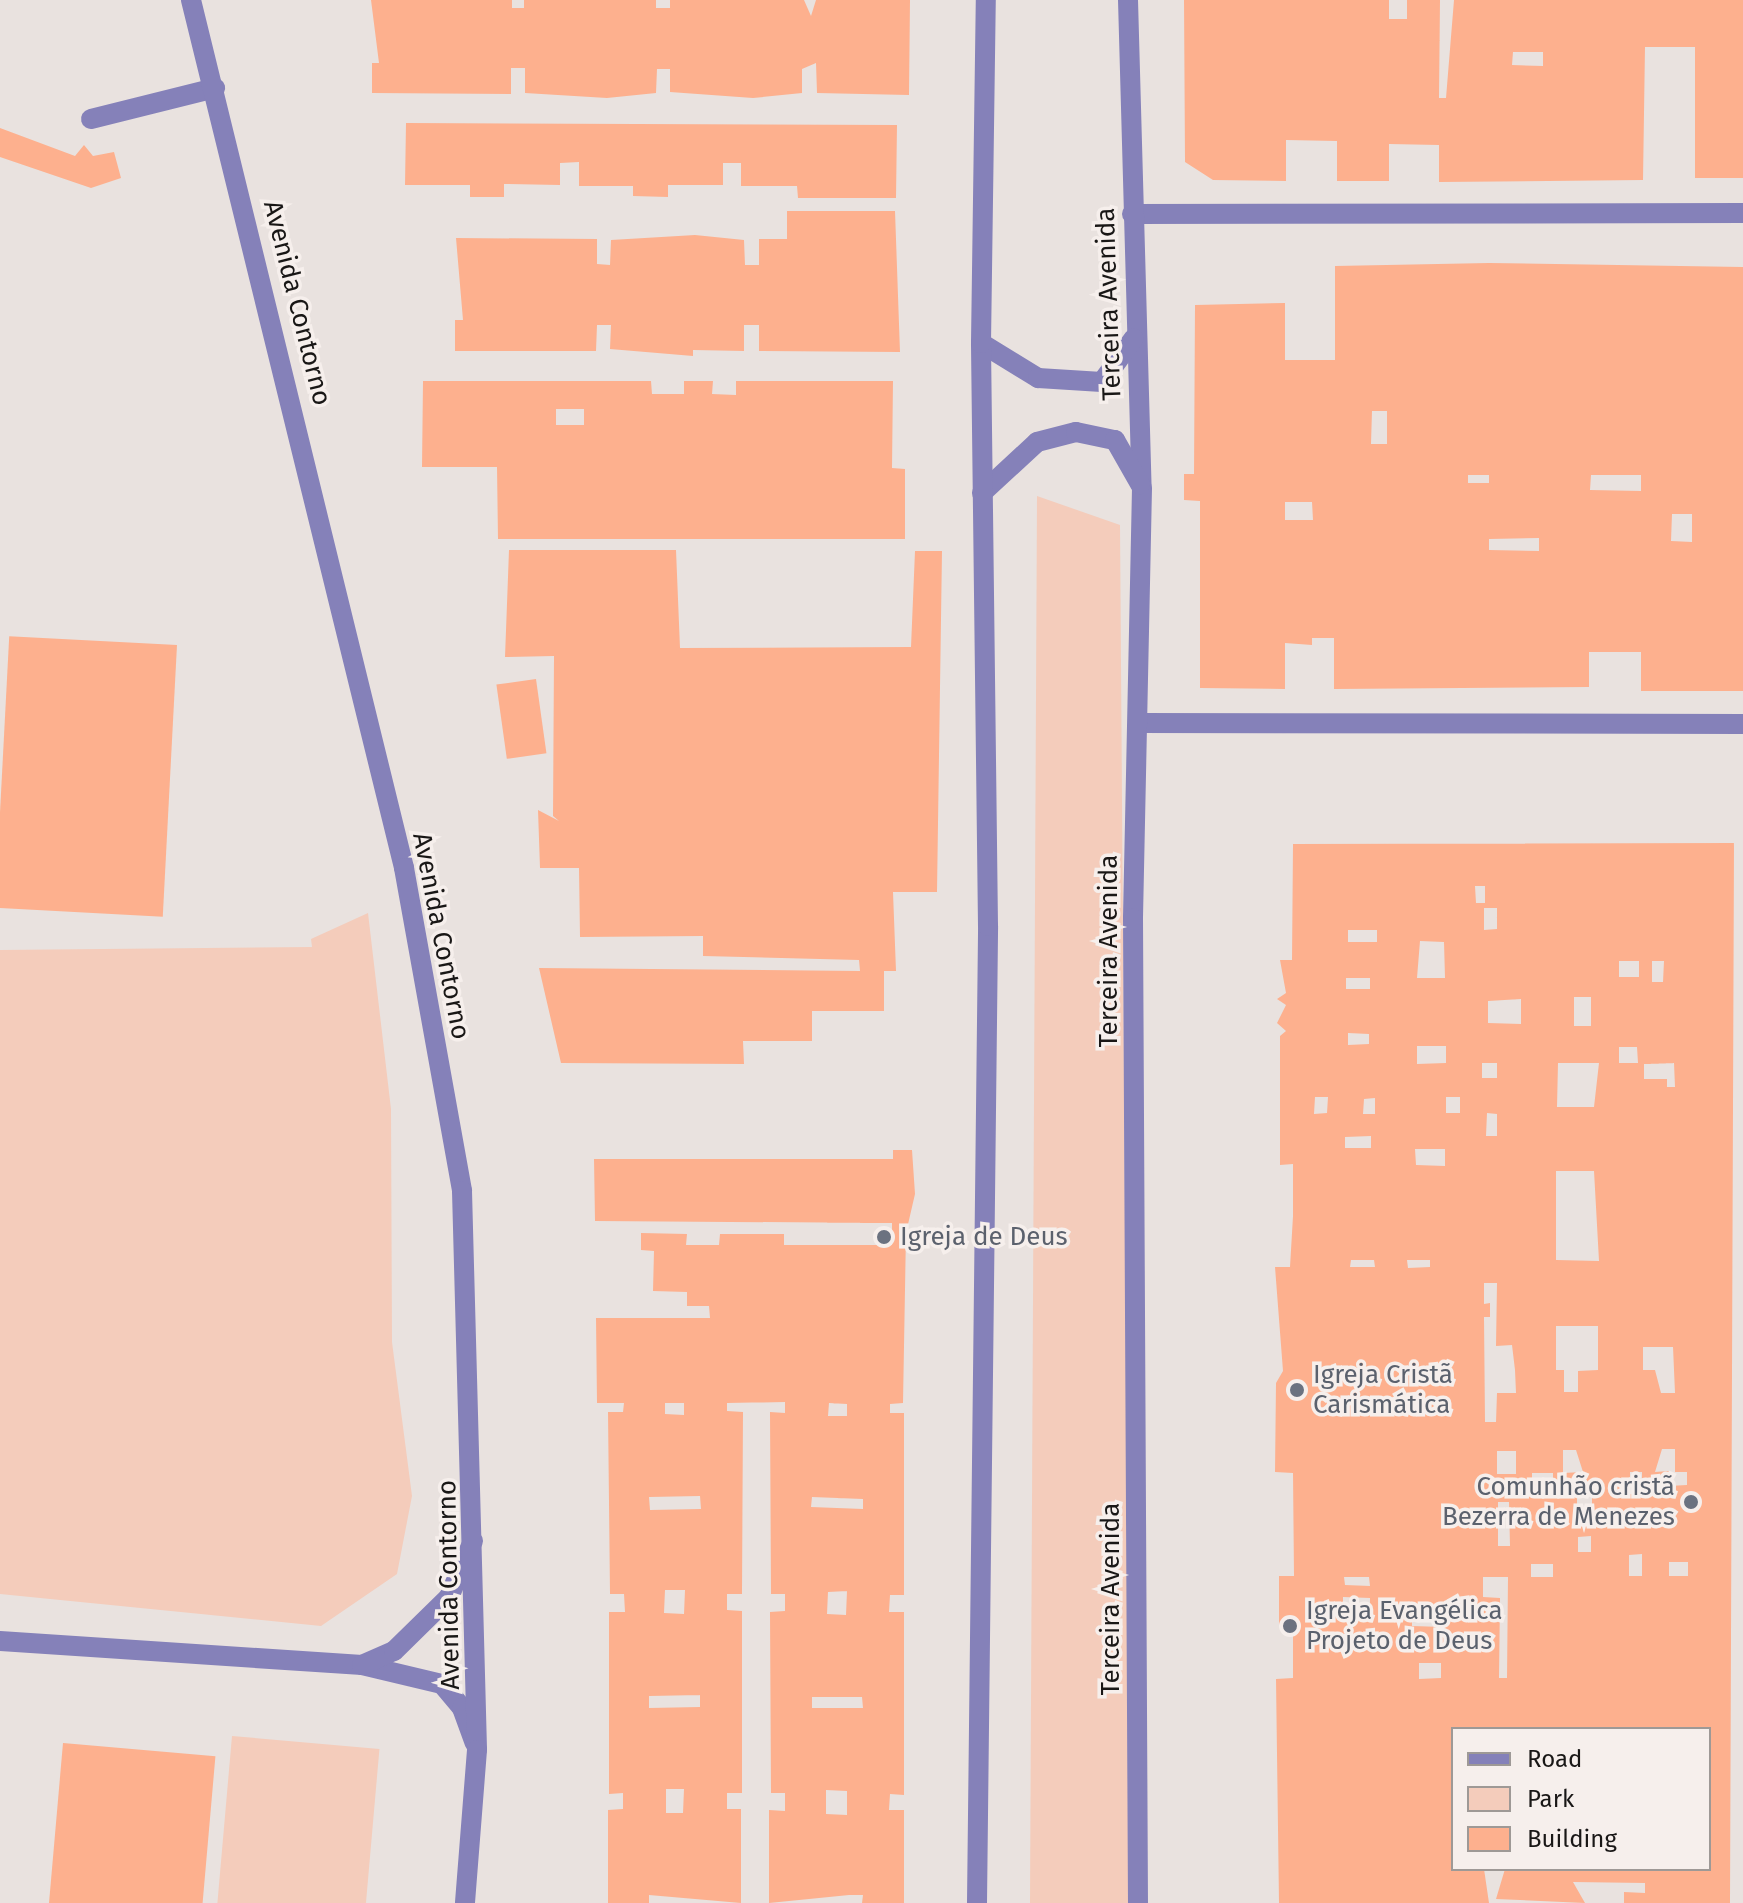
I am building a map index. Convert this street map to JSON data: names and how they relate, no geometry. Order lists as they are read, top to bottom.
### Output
{
  "streets": {
    "street": ["Avenida Contorno", "Terceira Avenida"]
  },
  "places": [
    "Igreja de Deus",
    "Igreja Cristã Carismática",
    "Comunhão cristã Bezerra de Menezes",
    "Igreja Evangélica Projeto de Deus"
  ],
  "legend": ["Road", "Park", "Building"]
}
